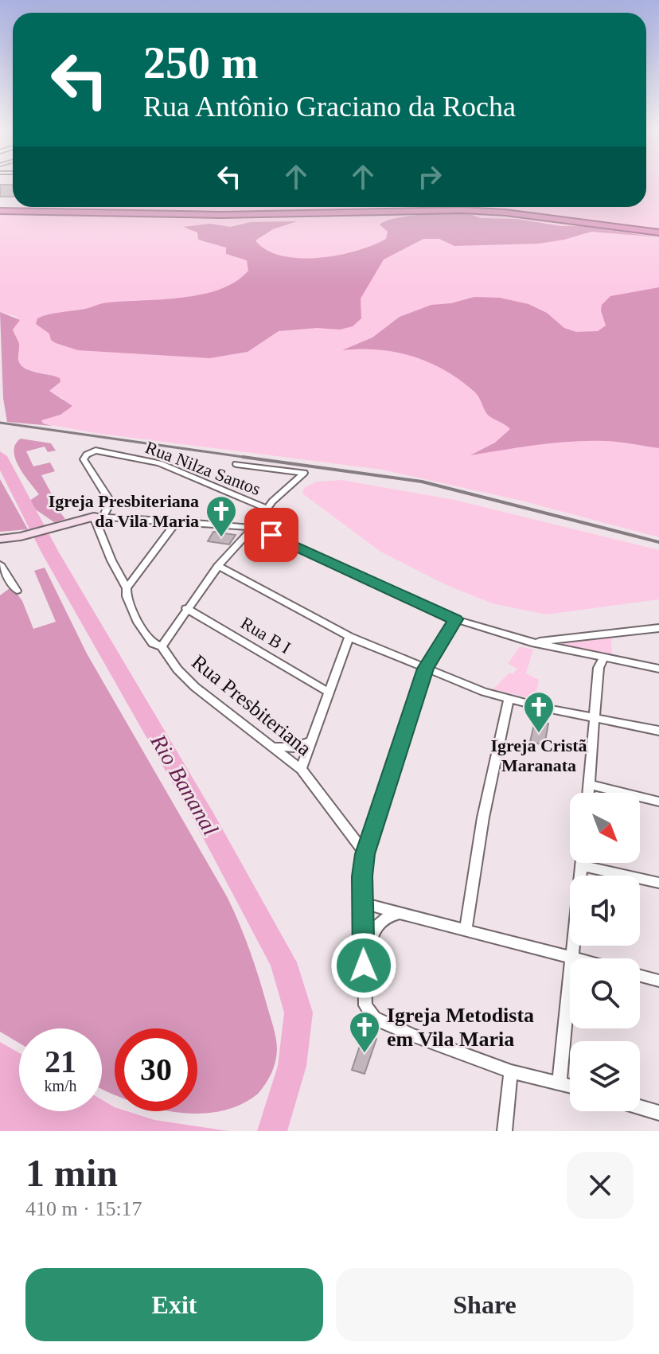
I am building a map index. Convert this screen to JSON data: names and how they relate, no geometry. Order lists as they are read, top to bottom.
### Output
{
  "streets": {
    "street": ["Rua Nilza Santos", "Rua B I", "Rua Presbiteriana"]
  },
  "crossings": [
    ["Rua Nilza Santos", "Rua Presbiteriana"]
  ],
  "water": ["Rio Bananal"],
  "places": {
    "church": ["Igreja Presbiteriana da Vila Maria", "Igreja Cristã Maranata", "Igreja Metodista em Vila Maria"]
  },
  "north": "bottom right",
  "page": {
    "turn": ["250 m", "Rua Antônio Graciano da Rocha"],
    "speed": "21 km/h",
    "limit": "30",
    "heading": ["1 min", "410 m · 15:17"],
    "buttons": ["Exit", "Share"]
  }
}
